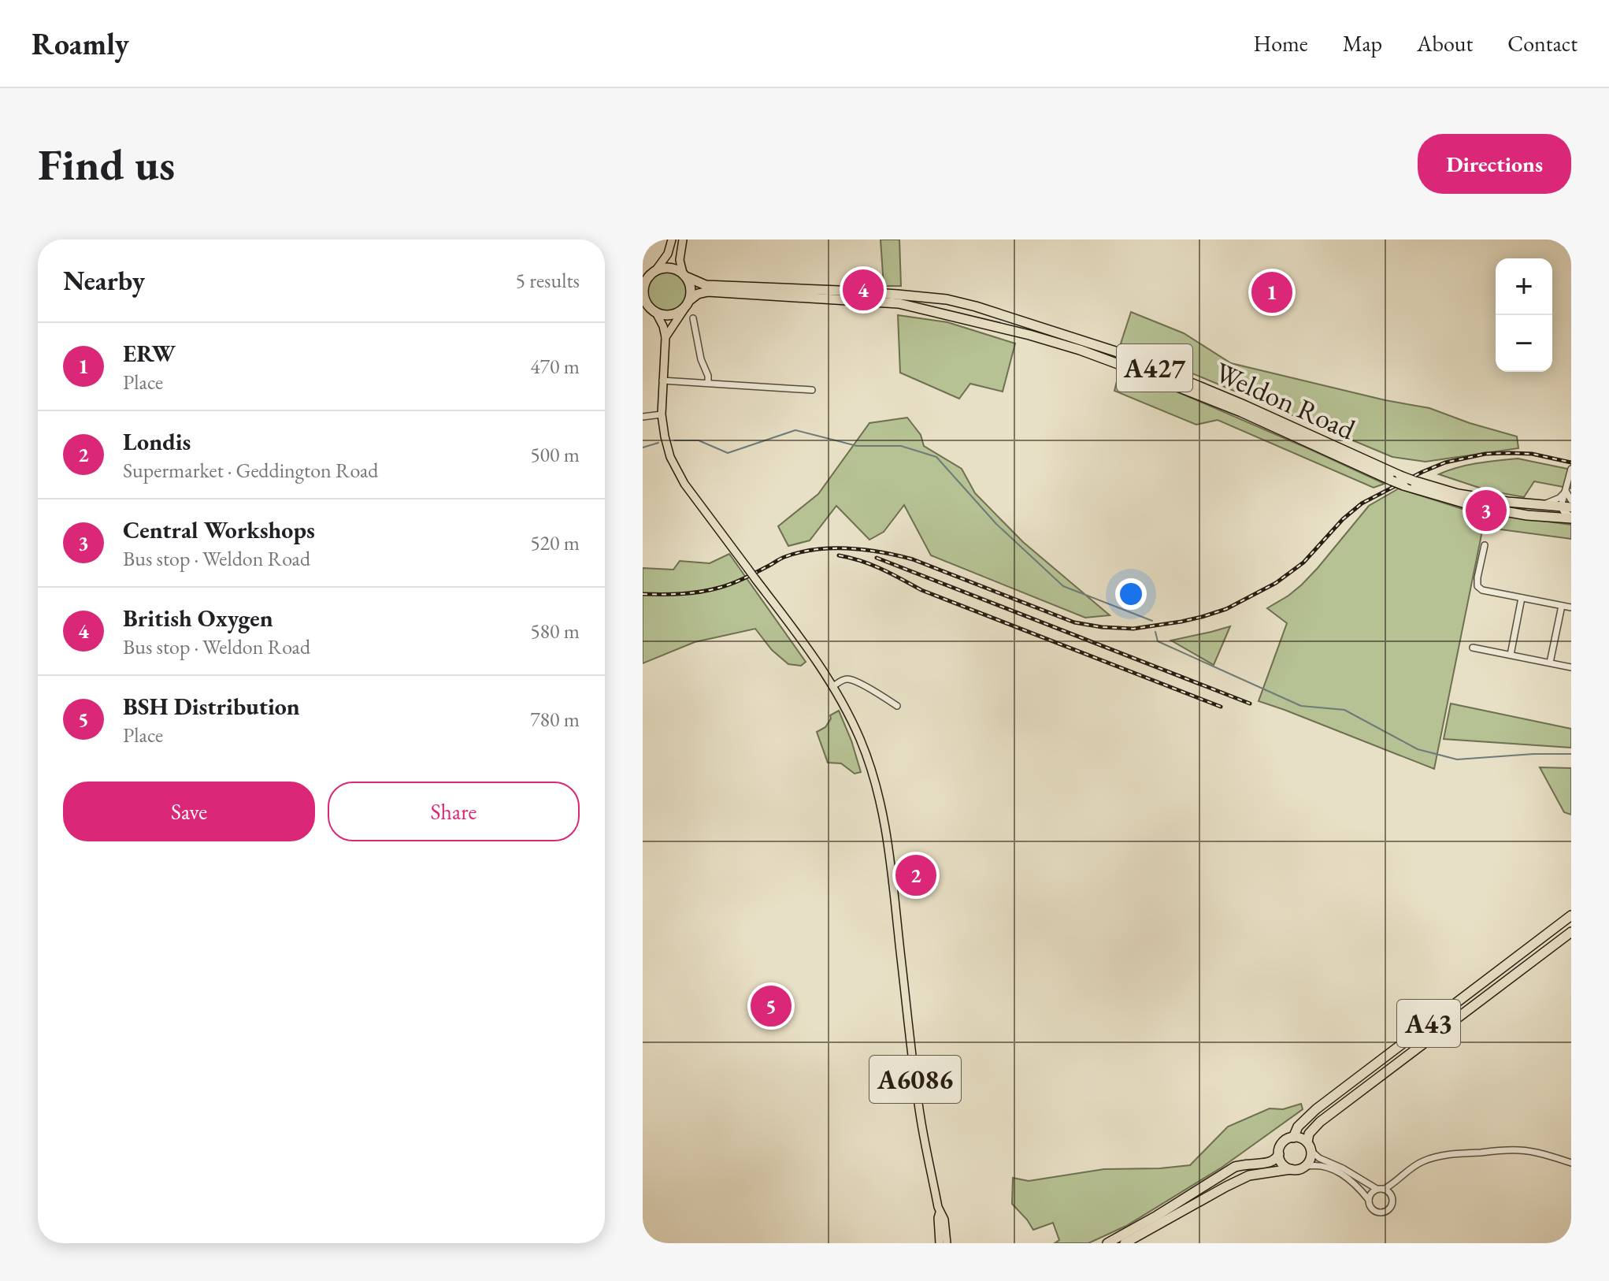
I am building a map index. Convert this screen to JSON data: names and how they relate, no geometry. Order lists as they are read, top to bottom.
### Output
{
  "streets": {
    "highway": ["A427", "Weldon Road", "A43"],
    "main road": ["A6086"]
  },
  "crossings": [
    ["A427", "Weldon Road"],
    ["A427", "A6086"]
  ],
  "page": {
    "header": "Roamly",
    "nav": [
      "Home",
      "Map",
      "About",
      "Contact"
    ],
    "buttons": [
      "Directions",
      ["Save", "Share"]
    ],
    "title": "Find us",
    "heading": ["Nearby", "5 results"],
    "map_buttons": ["+", "−"],
    "pins": [
      "4",
      "1",
      "3",
      "2",
      "5"
    ],
    "list": [
      {
        "mark": "1",
        "name": "ERW",
        "note": "Place",
        "value": "470 m"
      },
      {
        "mark": "2",
        "name": "Londis",
        "note": "Supermarket · Geddington Road",
        "value": "500 m"
      },
      {
        "mark": "3",
        "name": "Central Workshops",
        "note": "Bus stop · Weldon Road",
        "value": "520 m"
      },
      {
        "mark": "4",
        "name": "British Oxygen",
        "note": "Bus stop · Weldon Road",
        "value": "580 m"
      },
      {
        "mark": "5",
        "name": "BSH Distribution",
        "note": "Place",
        "value": "780 m"
      }
    ]
  }
}
